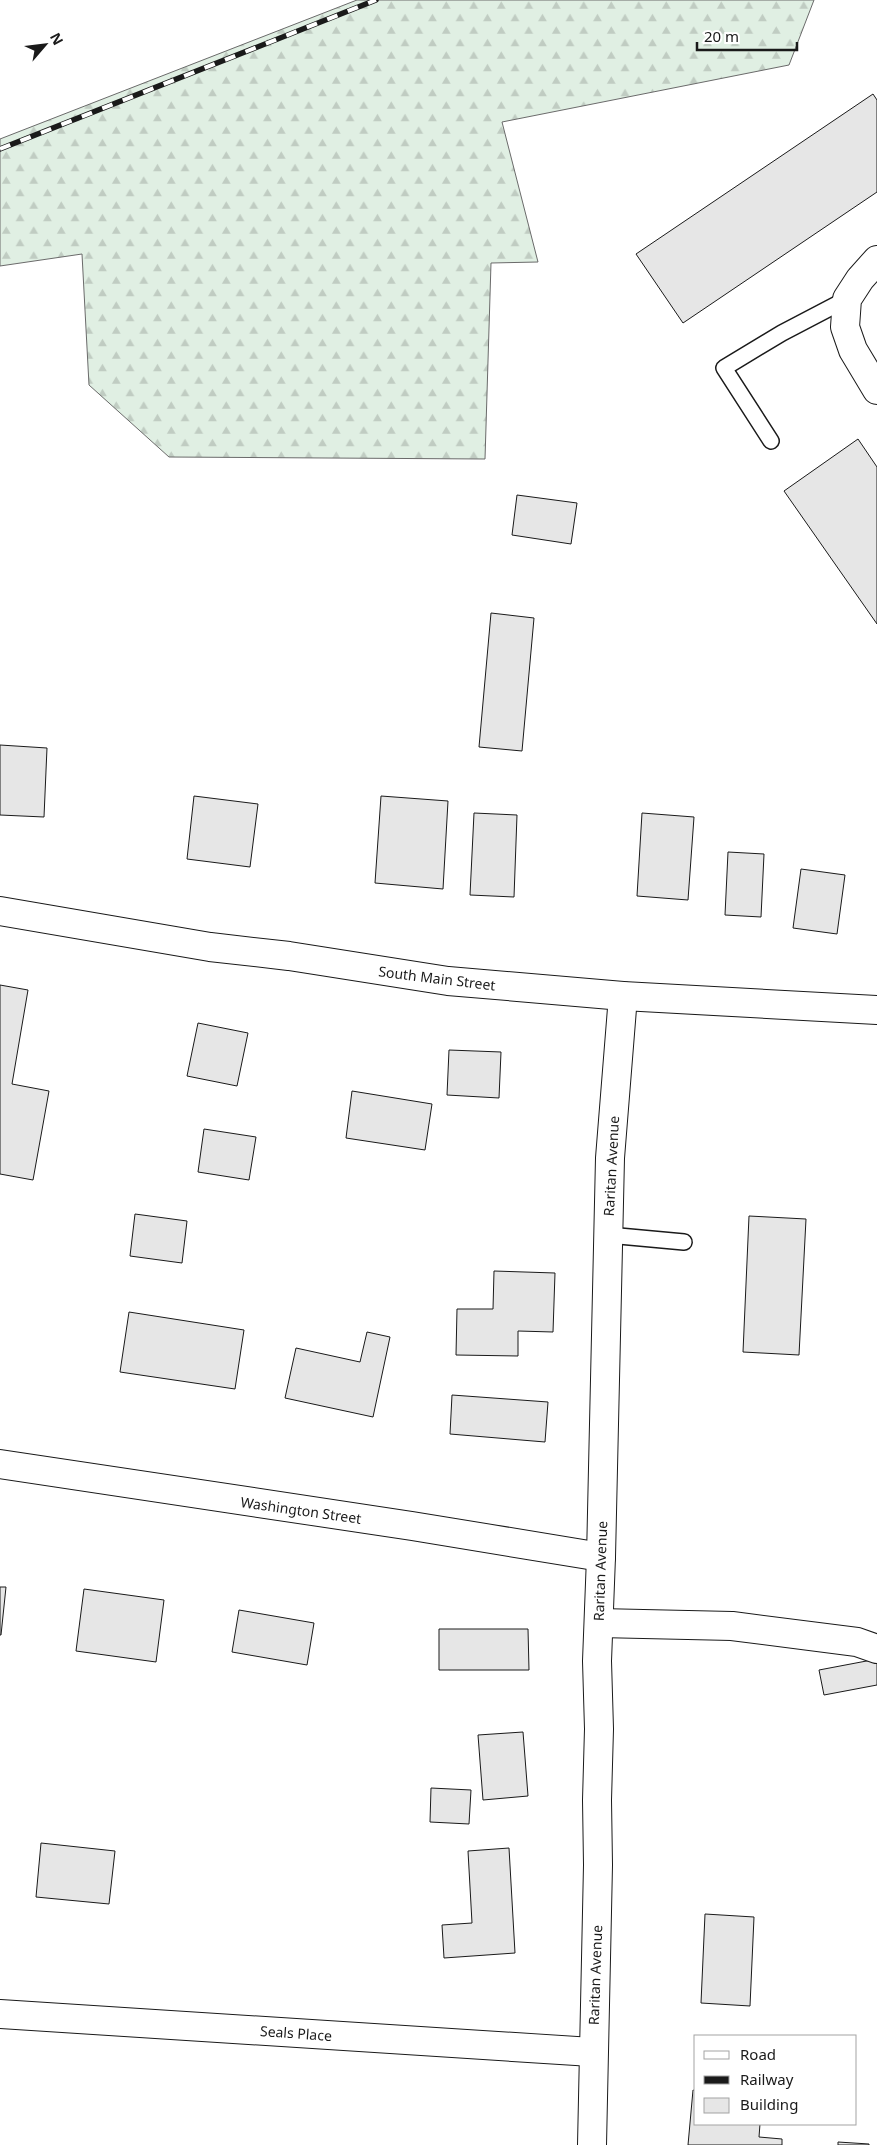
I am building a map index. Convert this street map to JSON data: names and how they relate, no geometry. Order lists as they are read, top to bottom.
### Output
{
  "streets": {
    "street": [
      "South Main Street",
      "Raritan Avenue",
      "Washington Street",
      "Seals Place"
    ]
  },
  "crossings": [
    ["South Main Street", "Raritan Avenue"],
    ["Raritan Avenue", "Washington Street"],
    ["Raritan Avenue", "Seals Place"]
  ],
  "legend": ["Road", "Railway", "Building"],
  "scale_bar": "20 m",
  "north": "top right"
}
